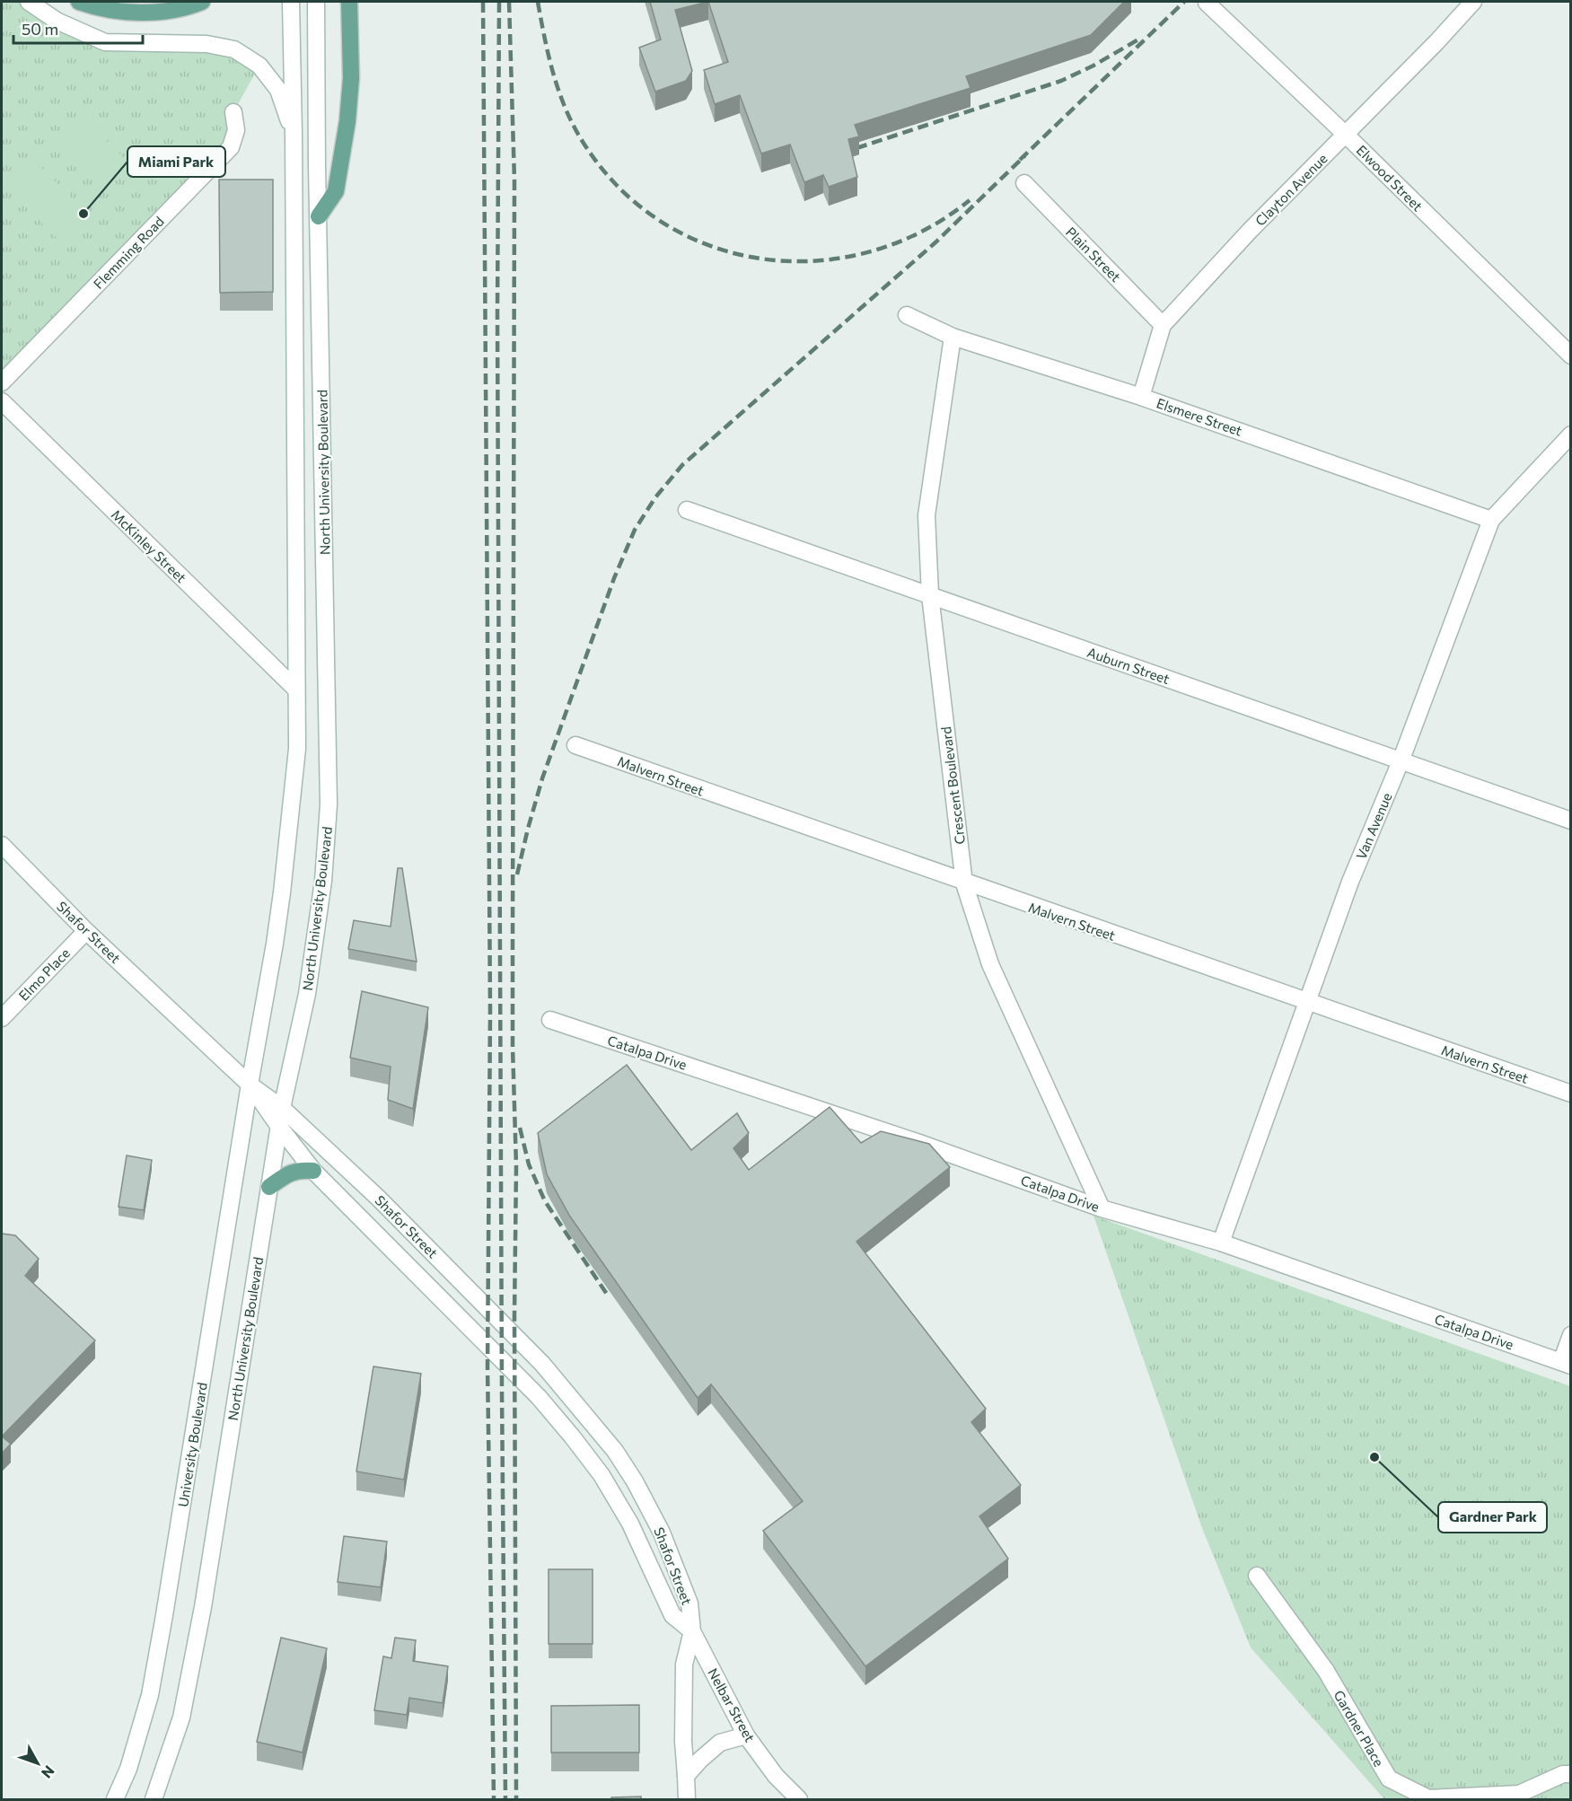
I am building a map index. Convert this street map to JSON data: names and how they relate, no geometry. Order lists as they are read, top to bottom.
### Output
{
  "streets": {
    "street": [
      "Elwood Street",
      "Clayton Avenue",
      "Flemming Road",
      "Plain Street",
      "Elsmere Street",
      "North University Boulevard",
      "McKinley Street",
      "Auburn Street",
      "Malvern Street",
      "Crescent Boulevard",
      "Van Avenue",
      "Shafor Street",
      "Elmo Place",
      "Catalpa Drive",
      "University Boulevard",
      "Nelbar Street",
      "Gardner Place"
    ]
  },
  "crossings": [
    ["Elwood Street", "Clayton Avenue"],
    ["Clayton Avenue", "Plain Street"],
    ["Clayton Avenue", "Elsmere Street"],
    ["Elsmere Street", "Crescent Boulevard"],
    ["Elsmere Street", "Van Avenue"],
    ["North University Boulevard", "McKinley Street"],
    ["North University Boulevard", "Shafor Street"],
    ["North University Boulevard", "University Boulevard"],
    ["Auburn Street", "Crescent Boulevard"],
    ["Auburn Street", "Van Avenue"],
    ["Malvern Street", "Crescent Boulevard"],
    ["Malvern Street", "Van Avenue"],
    ["Crescent Boulevard", "Catalpa Drive"],
    ["Van Avenue", "Catalpa Drive"],
    ["Shafor Street", "Elmo Place"],
    ["Shafor Street", "University Boulevard"],
    ["Shafor Street", "Nelbar Street"]
  ],
  "places": ["Miami Park", "Gardner Park"],
  "scale_bar": "50 m",
  "north": "bottom right"
}
